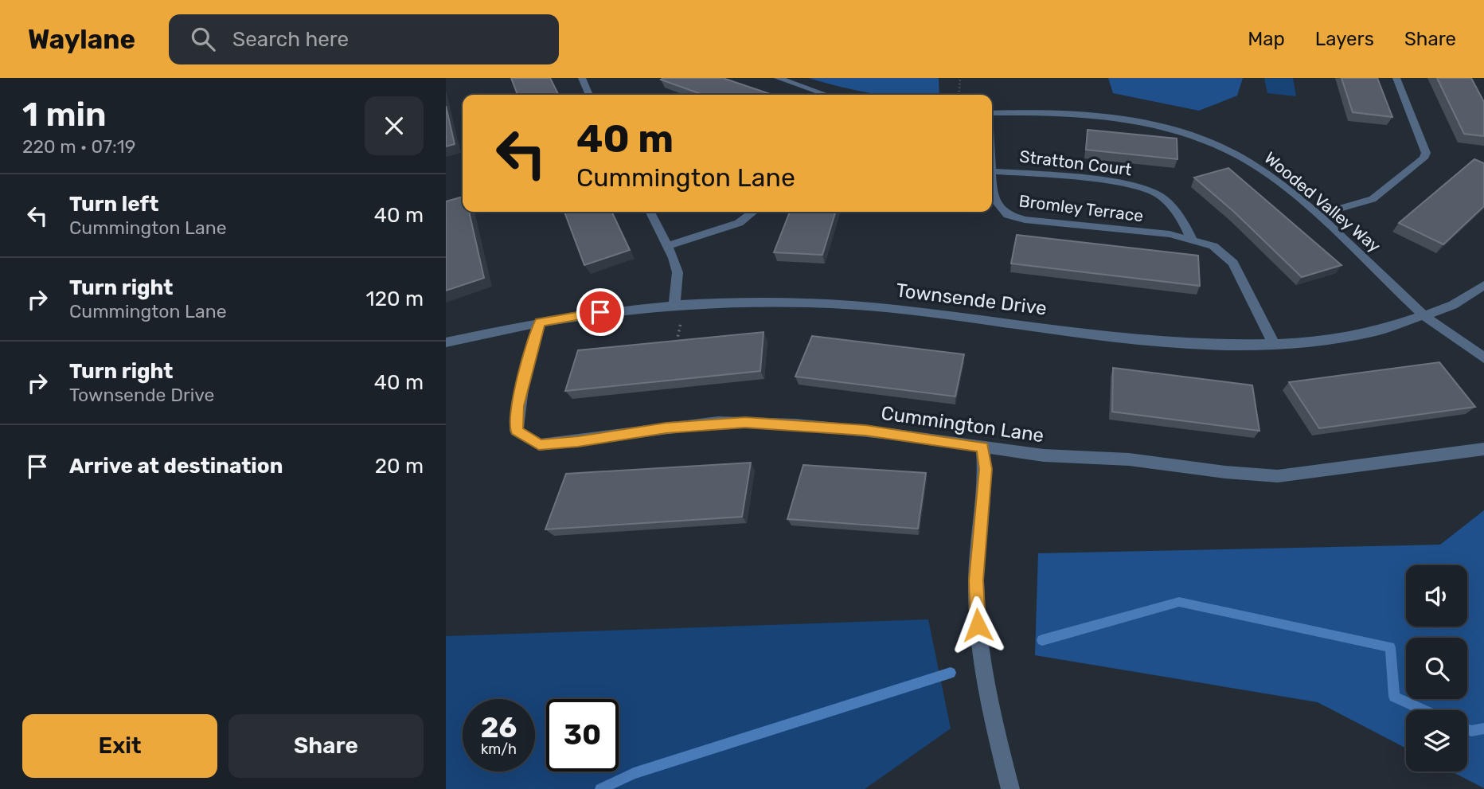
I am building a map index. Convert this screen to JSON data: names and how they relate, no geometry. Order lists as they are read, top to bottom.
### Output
{
  "streets": {
    "street": [
      "Stratton Court",
      "Wooded Valley Way",
      "Bromley Terrace",
      "Townsende Drive",
      "Cummington Lane"
    ]
  },
  "crossings": [
    ["Stratton Court", "Bromley Terrace"],
    ["Wooded Valley Way", "Townsende Drive"],
    ["Townsende Drive", "Cummington Lane"]
  ],
  "page": {
    "header": "Waylane",
    "search": "Search here",
    "nav": ["Map", "Layers", "Share"],
    "heading": ["1 min", "220 m · 07:19"],
    "turn": ["40 m", "Cummington Lane"],
    "list": [
      {
        "name": "Turn left",
        "note": "Cummington Lane",
        "value": "40 m"
      },
      {
        "name": "Turn right",
        "note": "Cummington Lane",
        "value": "120 m"
      },
      {
        "name": "Turn right",
        "note": "Townsende Drive",
        "value": "40 m"
      },
      {
        "name": "Arrive at destination",
        "value": "20 m"
      }
    ],
    "speed": "26 km/h",
    "limit": "30",
    "buttons": ["Exit", "Share"]
  }
}
